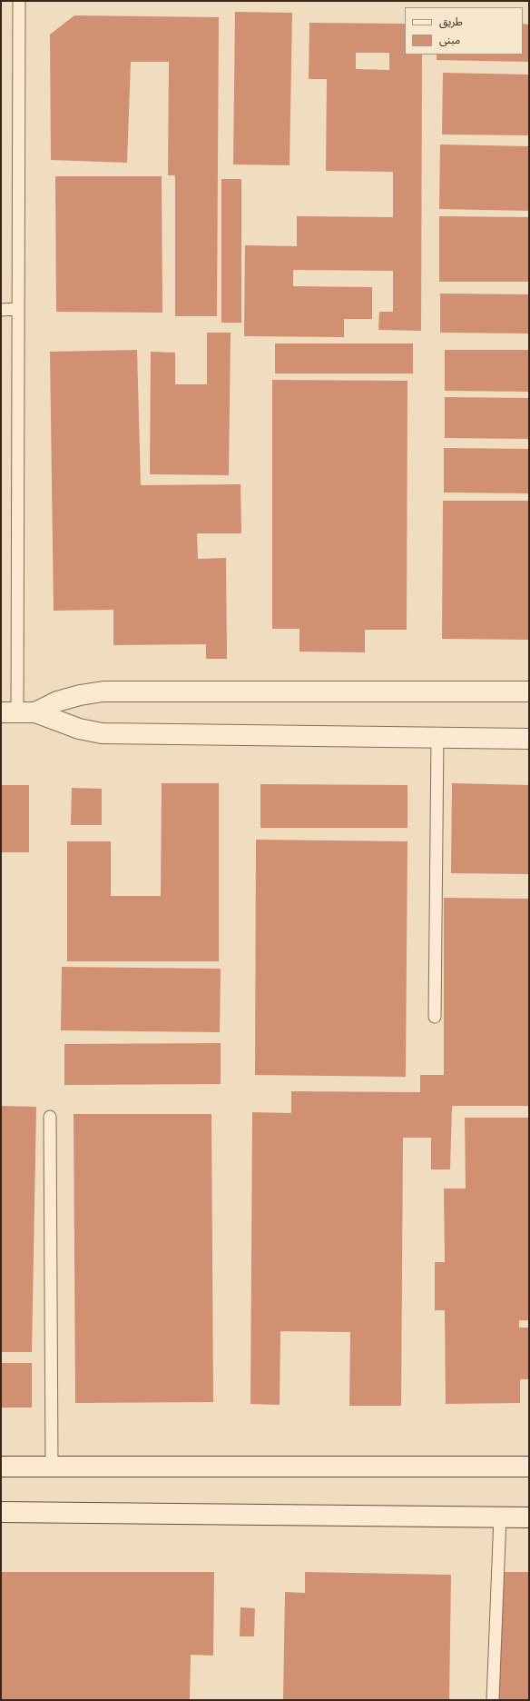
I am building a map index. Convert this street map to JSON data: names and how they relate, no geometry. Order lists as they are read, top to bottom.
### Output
{
  "legend": ["طريق", "مبنى"]
}
